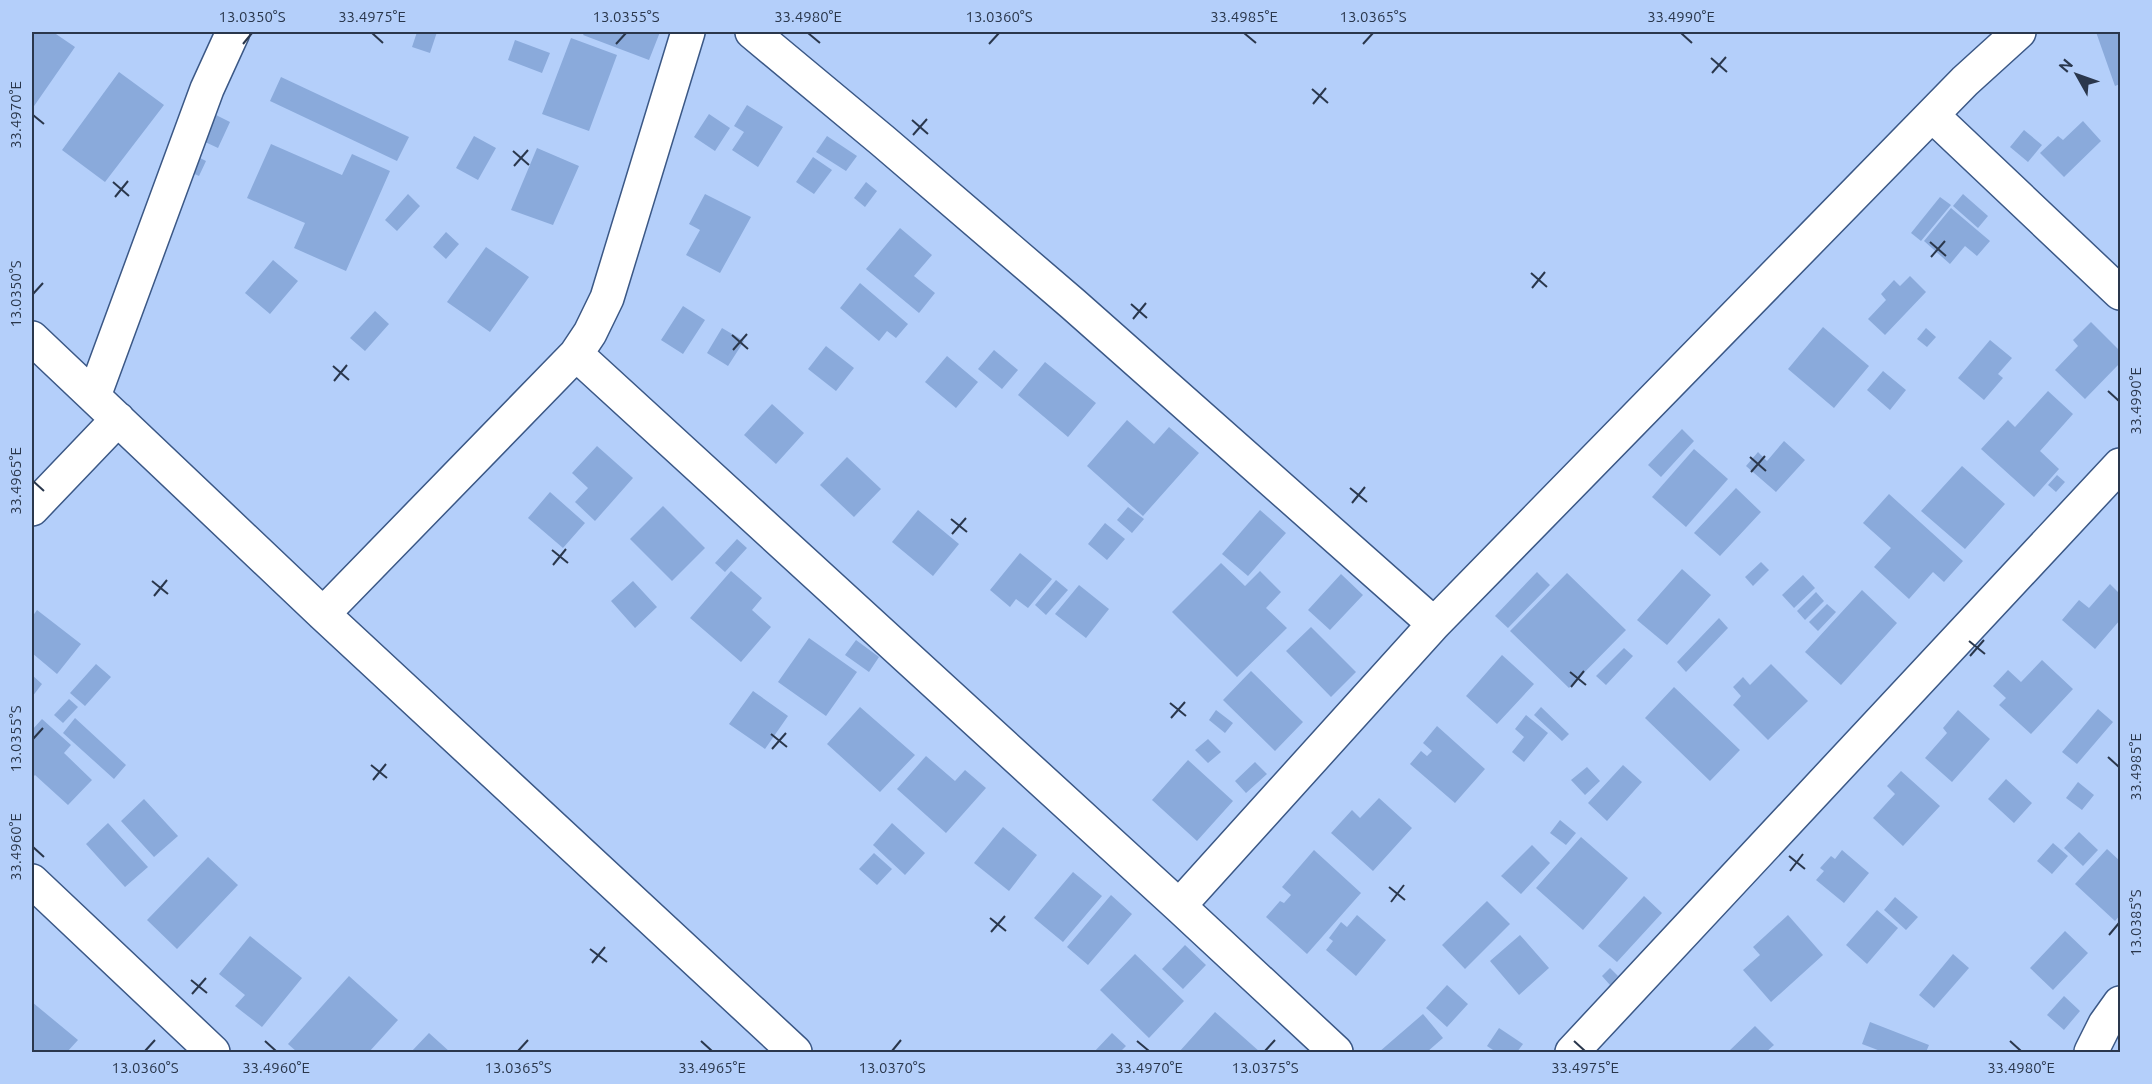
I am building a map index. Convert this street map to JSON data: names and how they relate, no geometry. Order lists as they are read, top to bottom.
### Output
{
  "north": "top left",
  "coordinates": [
    "13.0350°S",
    "33.4975°E",
    "13.0355°S",
    "33.4980°E",
    "13.0360°S",
    "33.4985°E",
    "13.0365°S",
    "33.4990°E",
    "33.4970°E",
    "33.4965°E",
    "33.4960°E",
    "13.0385°S",
    "13.0370°S",
    "13.0375°S"
  ]
}
